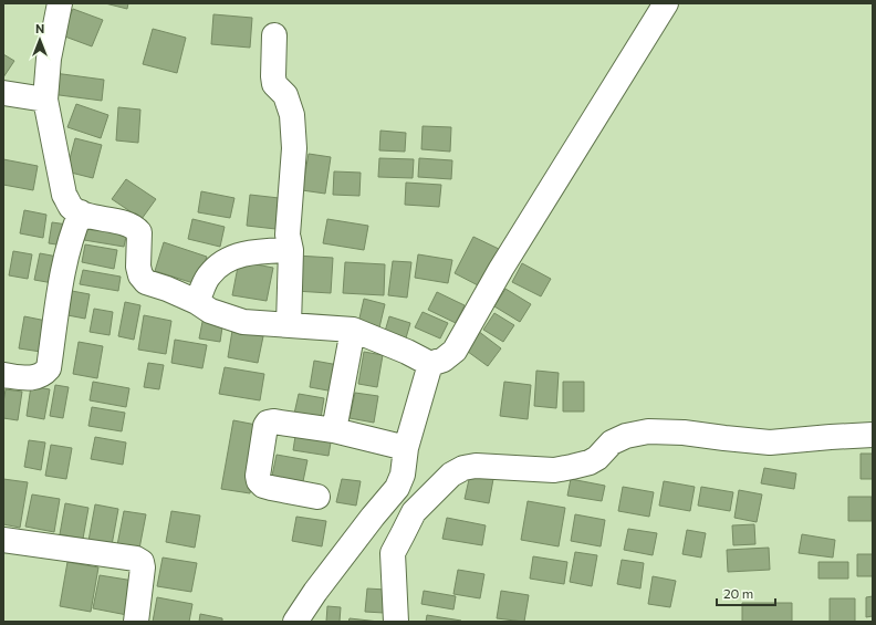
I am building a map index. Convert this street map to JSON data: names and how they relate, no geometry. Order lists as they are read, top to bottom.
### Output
{
  "scale_bar": "20 m",
  "north": "top"
}
